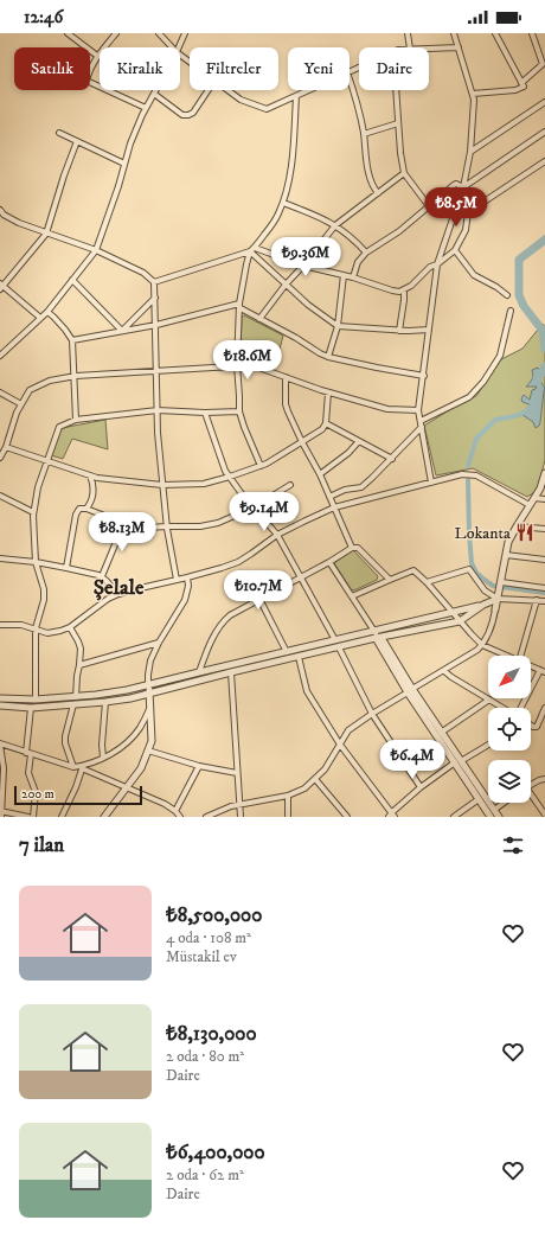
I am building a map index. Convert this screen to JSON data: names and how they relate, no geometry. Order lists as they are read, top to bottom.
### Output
{
  "districts": ["Şelale"],
  "places": {
    "restaurant": ["Lokanta"]
  },
  "scale_bar": "200 m",
  "north": "bottom left",
  "page": {
    "status": "12:46",
    "chip": [
      "Satılık",
      "Kiralık",
      "Filtreler",
      "Yeni",
      "Daire"
    ],
    "price": [
      "₺8.5M",
      "₺9.36M",
      "₺18.6M",
      "₺9.14M",
      "₺8.13M",
      "₺10.7M",
      "₺6.4M"
    ],
    "scale": "200 m",
    "heading": "7 ilan",
    "list": [
      {
        "name": "₺8,500,000",
        "note": "4 oda · 108 m² · Müstakil ev"
      },
      {
        "name": "₺8,130,000",
        "note": "2 oda · 80 m² · Daire"
      },
      {
        "name": "₺6,400,000",
        "note": "2 oda · 62 m² · Daire"
      }
    ]
  }
}
